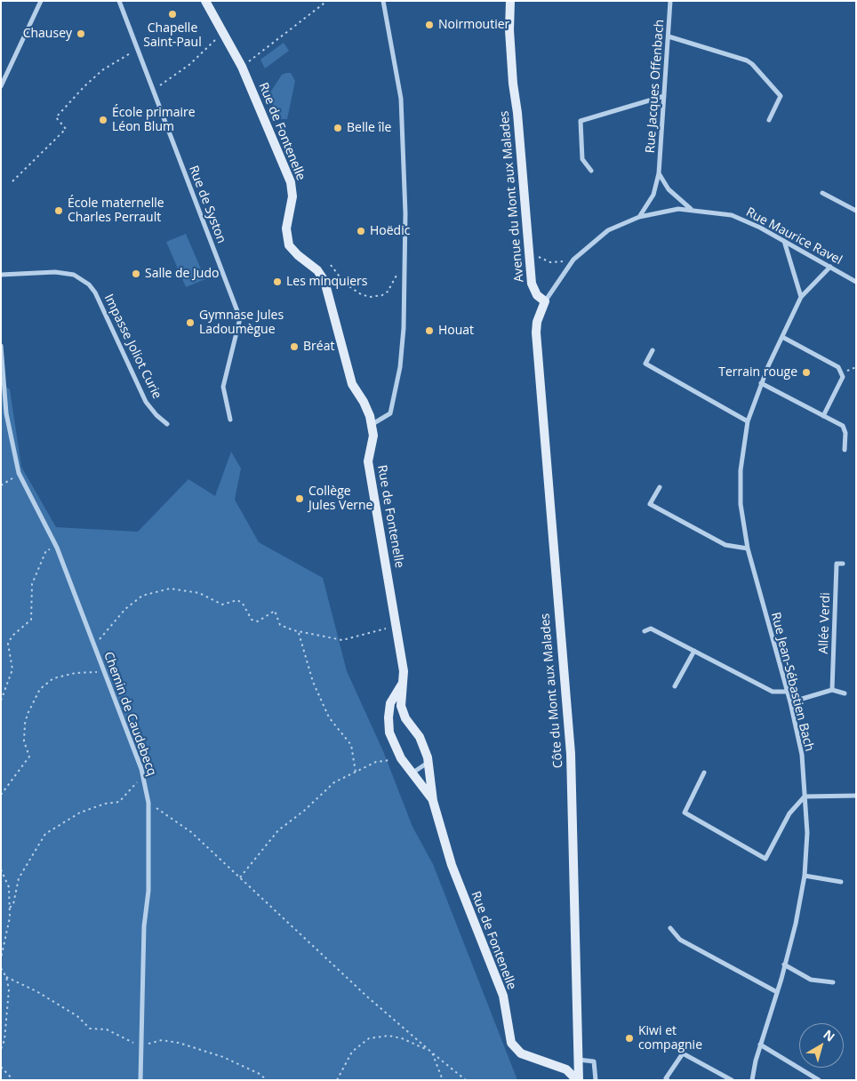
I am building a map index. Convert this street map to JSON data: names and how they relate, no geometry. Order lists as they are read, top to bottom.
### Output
{
  "streets": {
    "street": [
      "Rue Jacques Offenbach",
      "Rue de Fontenelle",
      "Avenue du Mont aux Malades",
      "Rue de Syston",
      "Rue Maurice Ravel",
      "Impasse Joliot Curie",
      "Allée Verdi",
      "Rue Jean-Sébastien Bach",
      "Côte du Mont aux Malades",
      "Chemin de Caudebecq"
    ]
  },
  "crossings": [
    ["Rue Jacques Offenbach", "Rue Maurice Ravel"],
    ["Rue de Fontenelle", "Côte du Mont aux Malades"],
    ["Avenue du Mont aux Malades", "Rue Maurice Ravel"],
    ["Avenue du Mont aux Malades", "Côte du Mont aux Malades"],
    ["Rue Maurice Ravel", "Rue Jean-Sébastien Bach"],
    ["Rue Maurice Ravel", "Côte du Mont aux Malades"]
  ],
  "places": [
    "Chapelle Saint-Paul",
    "Noirmoutier",
    "Chausey",
    "École primaire Léon Blum",
    "Belle île",
    "École maternelle Charles Perrault",
    "Hoëdic",
    "Salle de Judo",
    "Les minquiers",
    "Gymnase Jules Ladoumègue",
    "Houat",
    "Bréat",
    "Terrain rouge",
    "Collège Jules Verne",
    "Kiwi et compagnie"
  ],
  "north": "top right"
}
